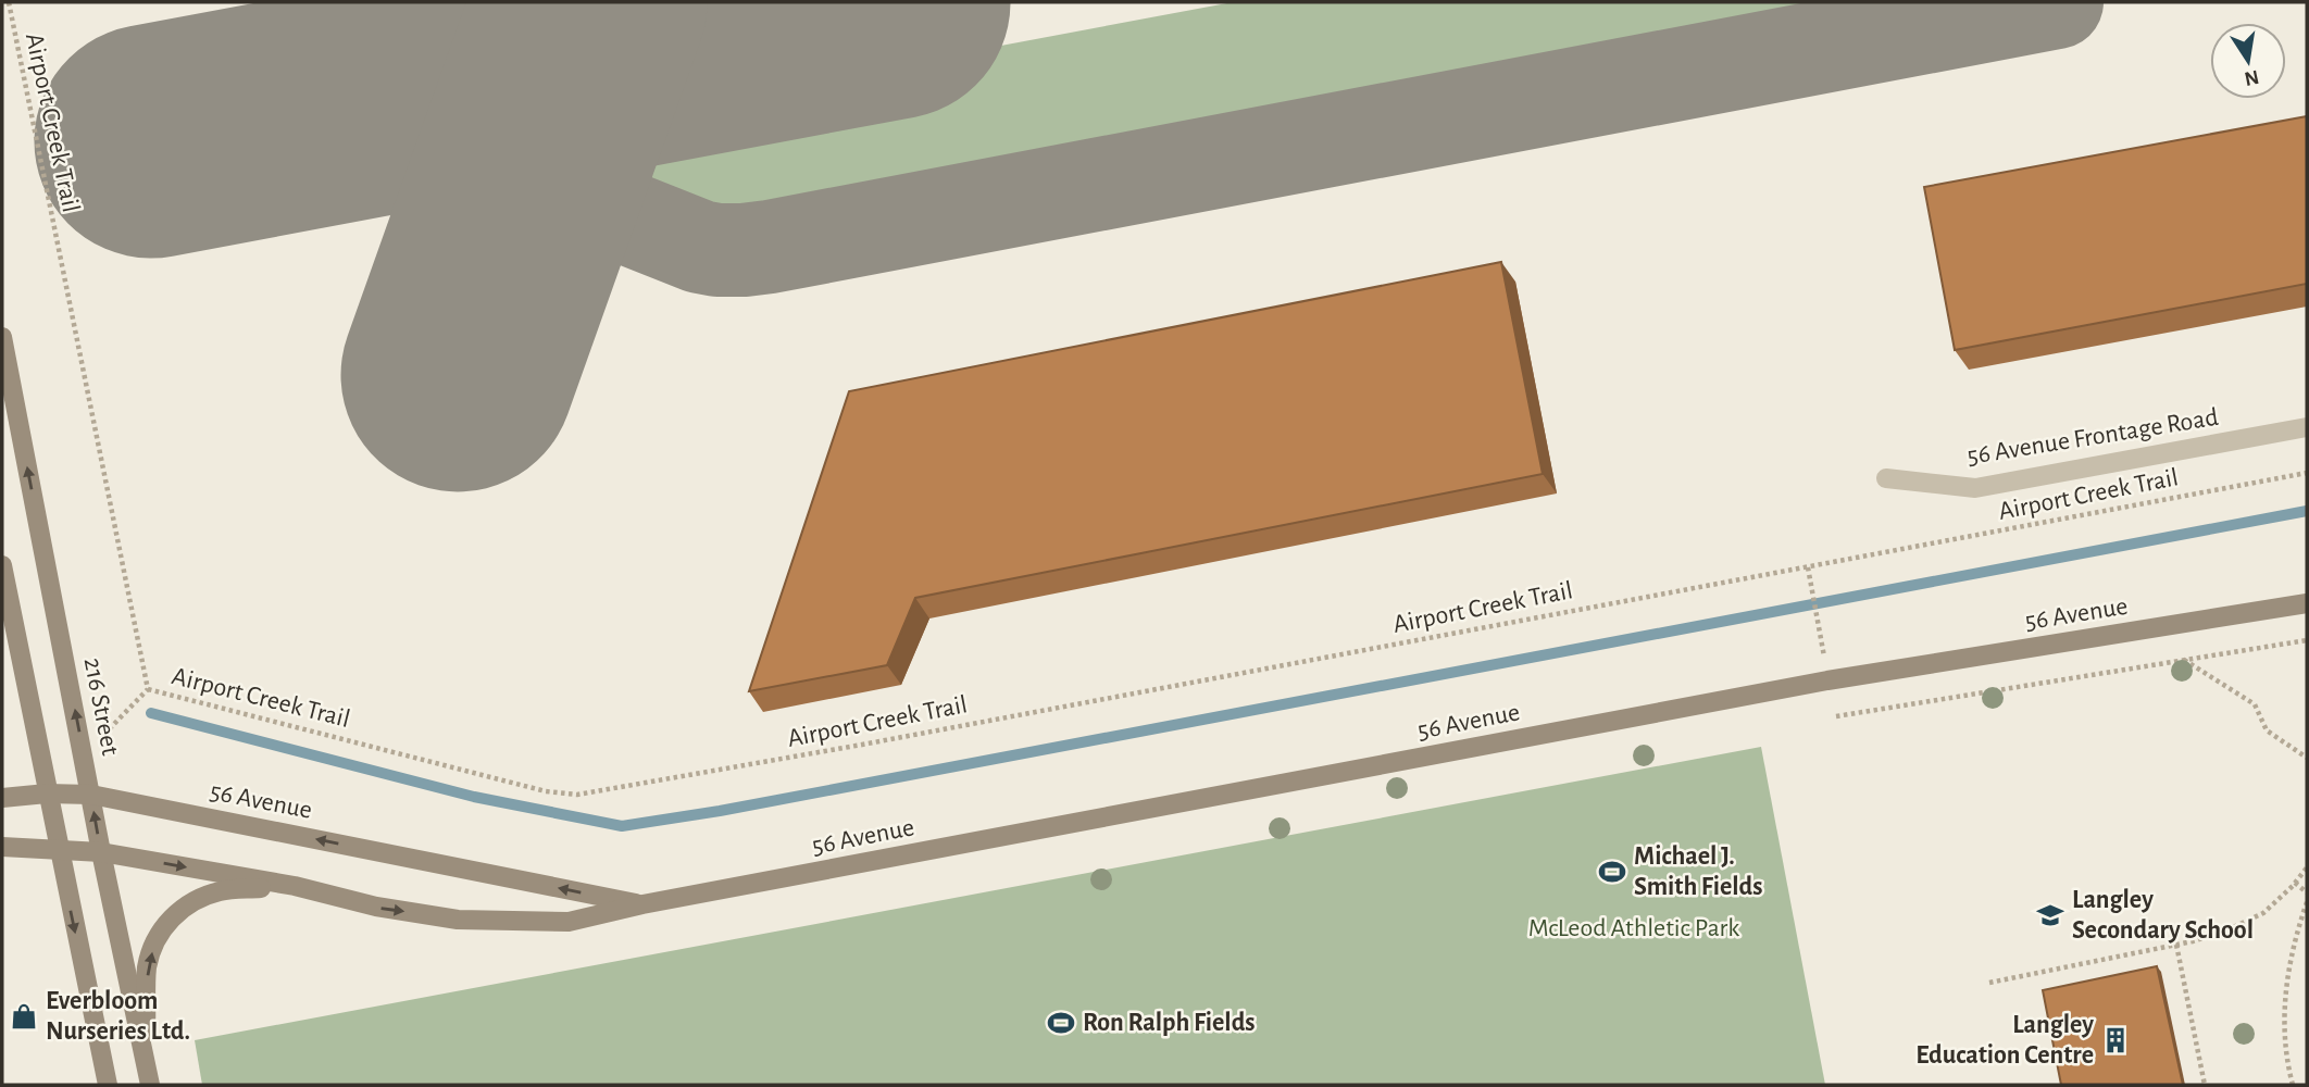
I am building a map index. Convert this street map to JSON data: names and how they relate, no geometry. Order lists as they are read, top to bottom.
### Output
{
  "streets": {
    "main road": ["56 Avenue", "216 Street"],
    "street": ["56 Avenue Frontage Road"],
    "path": ["Airport Creek Trail"]
  },
  "crossings": [
    ["56 Avenue", "216 Street"]
  ],
  "parks": ["McLeod Athletic Park"],
  "places": {
    "sports": ["Michael J. Smith Fields", "Ron Ralph Fields"],
    "school or university": ["Langley Secondary School"],
    "shop": ["Everbloom Nurseries Ltd."],
    "building": ["Langley Education Centre"]
  },
  "north": "bottom"
}
